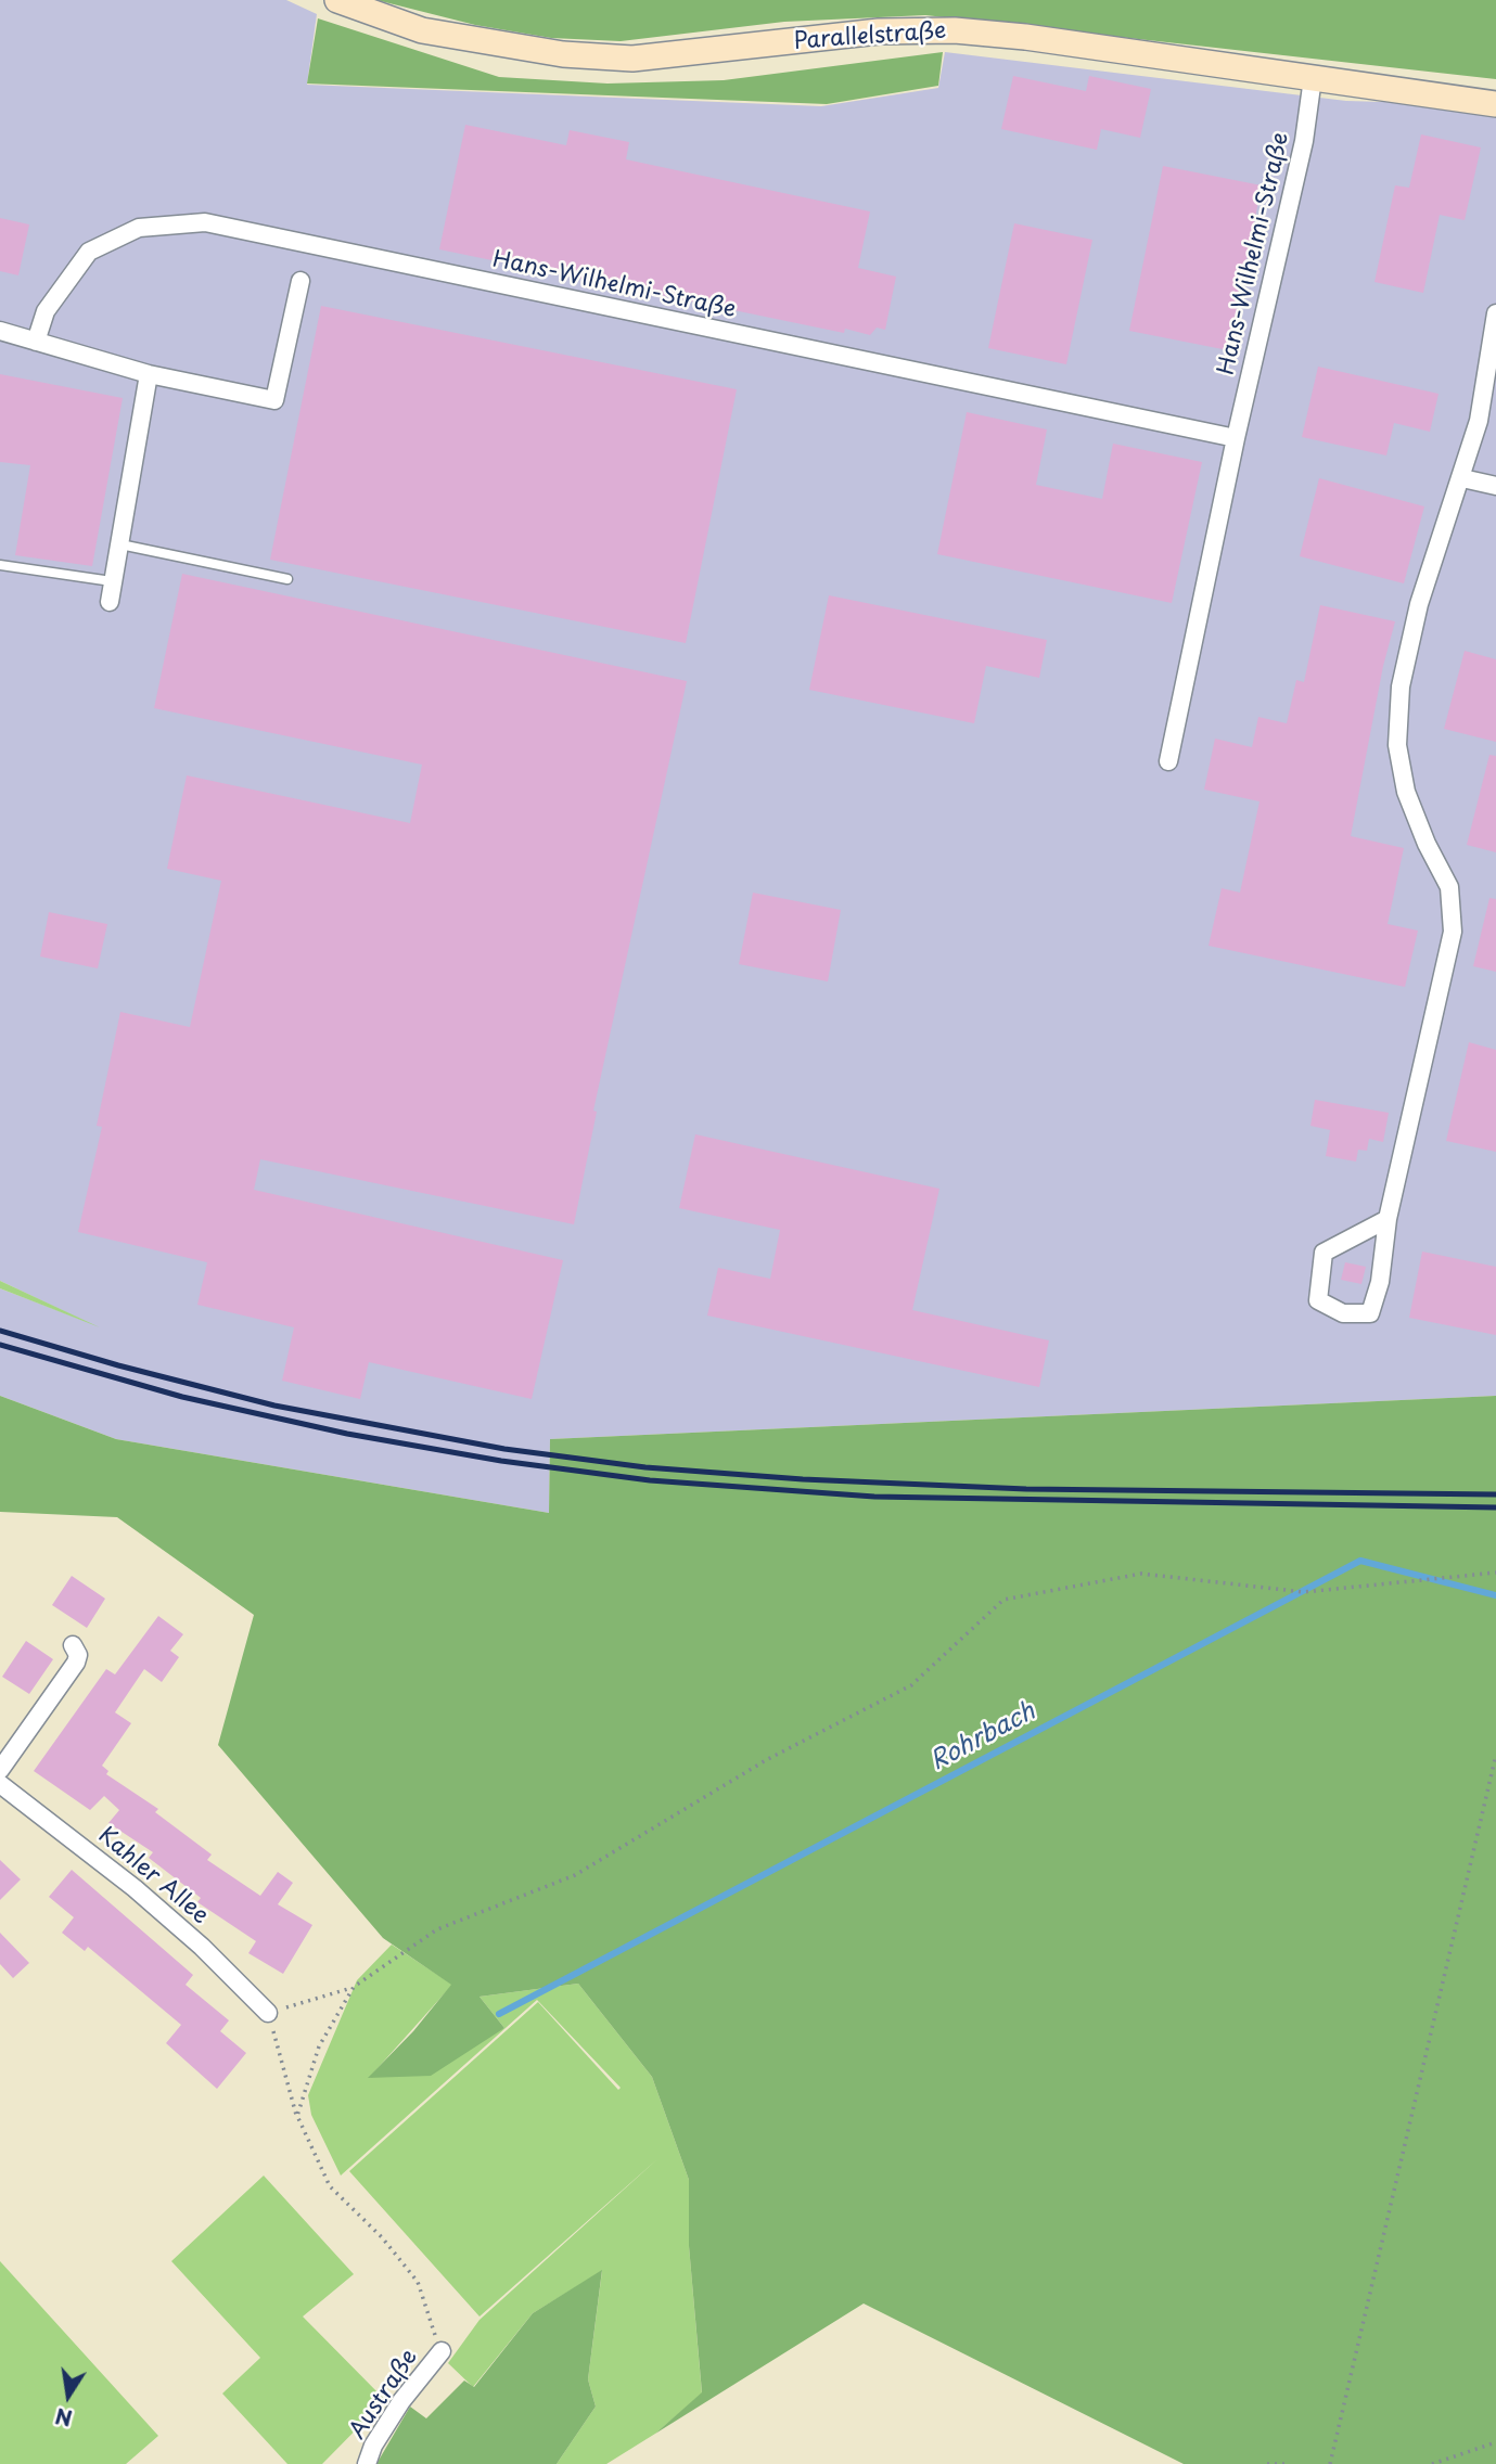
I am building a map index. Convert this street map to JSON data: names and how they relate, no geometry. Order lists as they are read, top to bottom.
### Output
{
  "streets": {
    "street": [
      "Parallelstraße",
      "Hans-Wilhelmi-Straße",
      "Kahler Allee",
      "Austraße"
    ]
  },
  "crossings": [
    ["Parallelstraße", "Hans-Wilhelmi-Straße"]
  ],
  "water": ["Rohrbach"],
  "north": "bottom"
}
